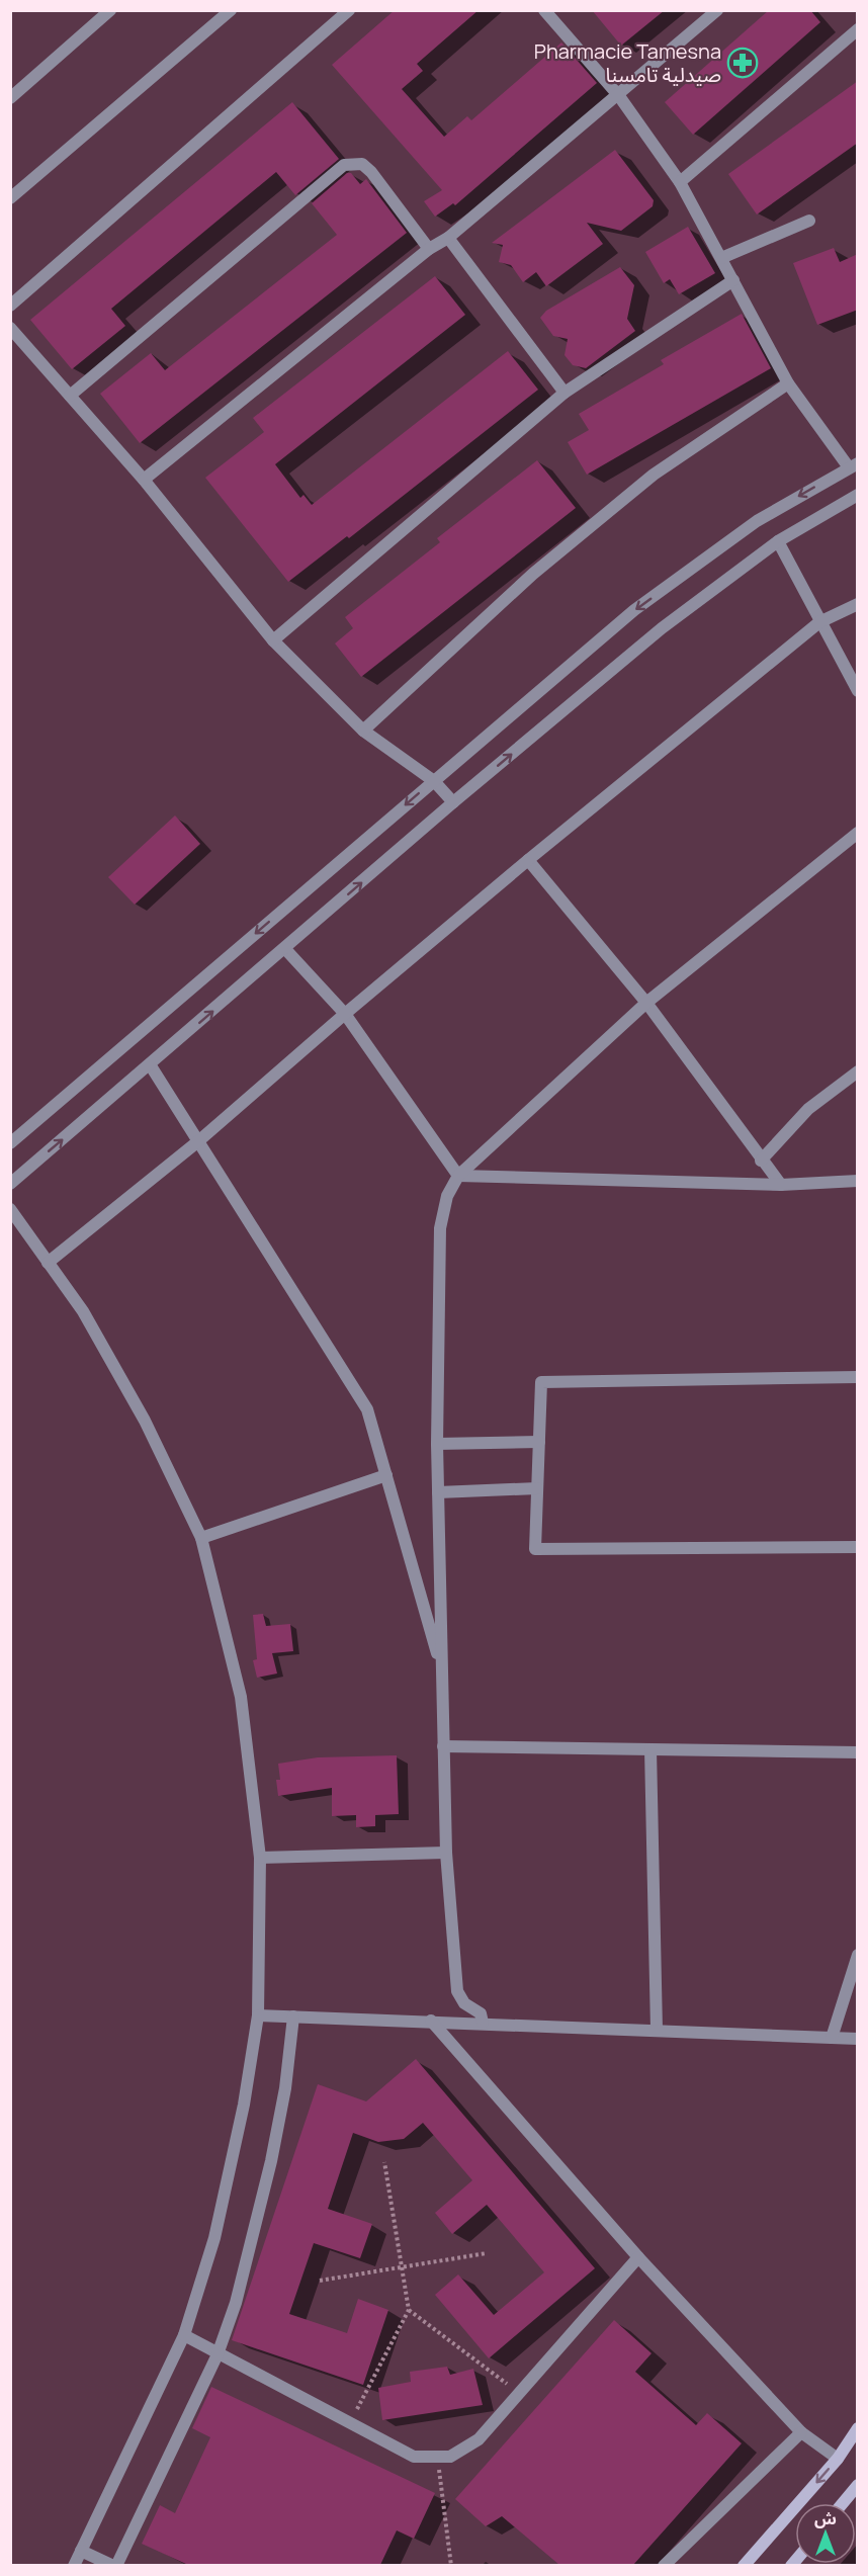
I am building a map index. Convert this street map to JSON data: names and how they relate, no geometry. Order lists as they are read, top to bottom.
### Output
{
  "places": {
    "pharmacy": ["Pharmacie Tamesna صيدلية تامسنا"]
  },
  "north": "top"
}
